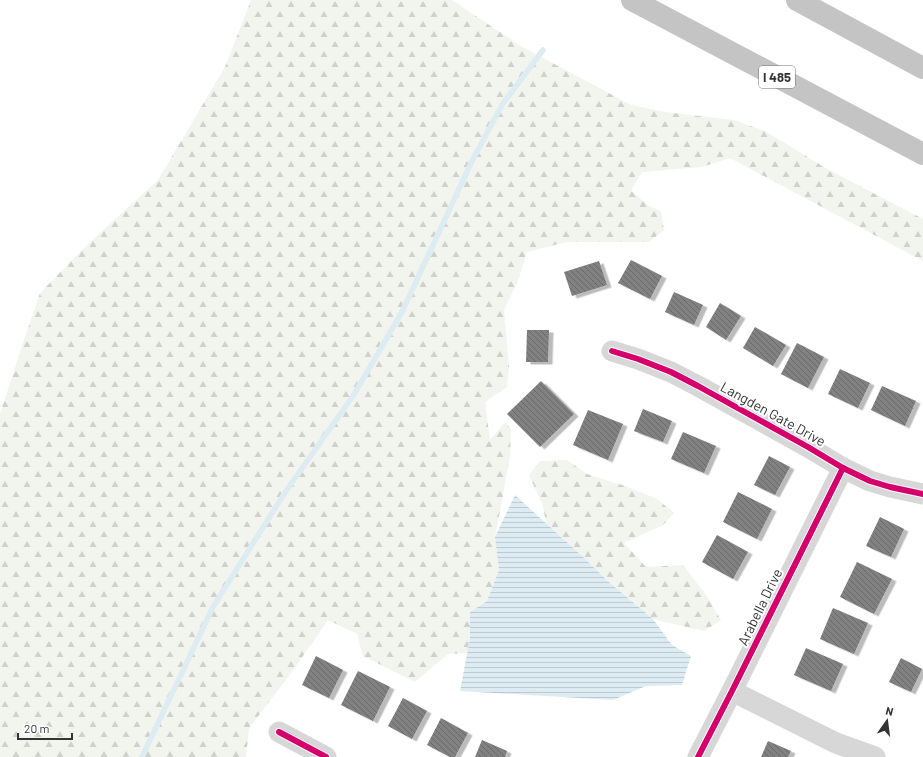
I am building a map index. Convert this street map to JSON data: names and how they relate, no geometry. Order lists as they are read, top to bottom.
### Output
{
  "streets": {
    "highway": ["I 485"],
    "street": ["Langden Gate Drive", "Arabella Drive"]
  },
  "crossings": [
    ["Langden Gate Drive", "Arabella Drive"]
  ],
  "scale_bar": "20 m",
  "north": "top"
}
